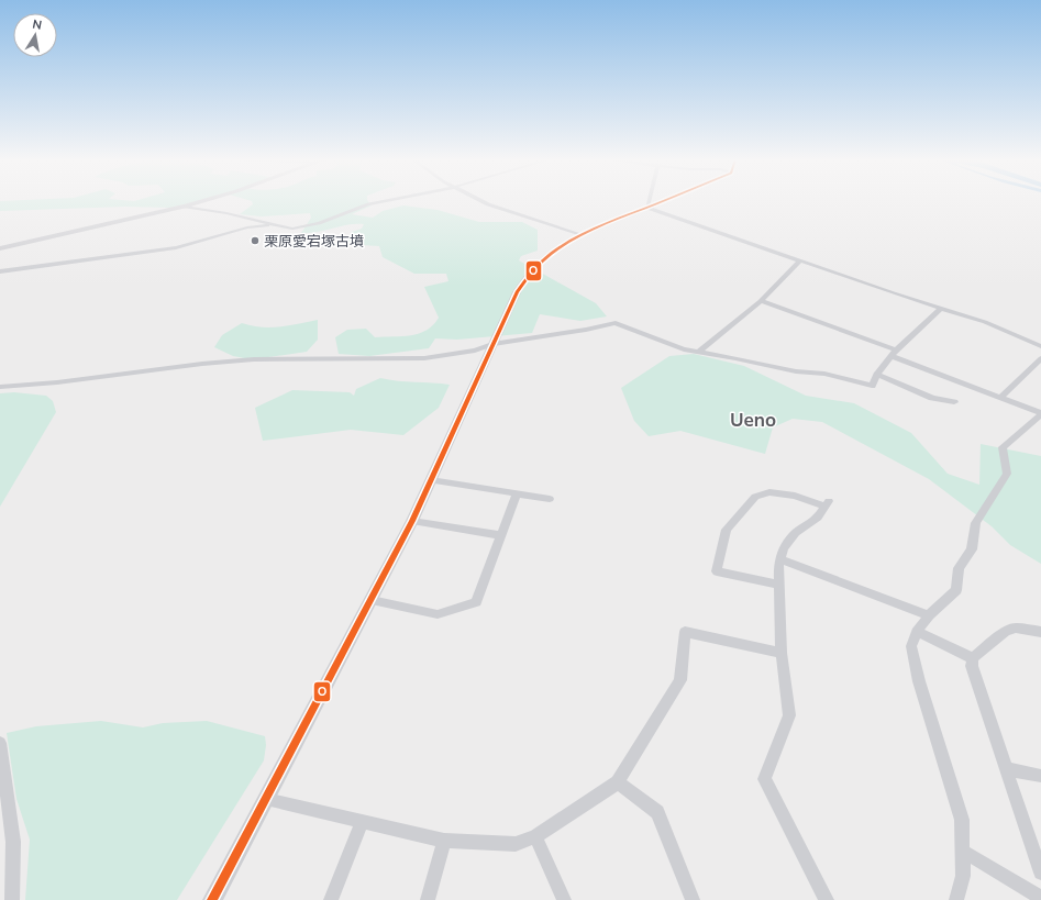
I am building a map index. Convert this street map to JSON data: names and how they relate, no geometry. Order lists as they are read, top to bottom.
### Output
{
  "districts": ["Ueno"],
  "places": ["栗原愛宕塚古墳"],
  "lines": ["transit line O"],
  "north": "top"
}
